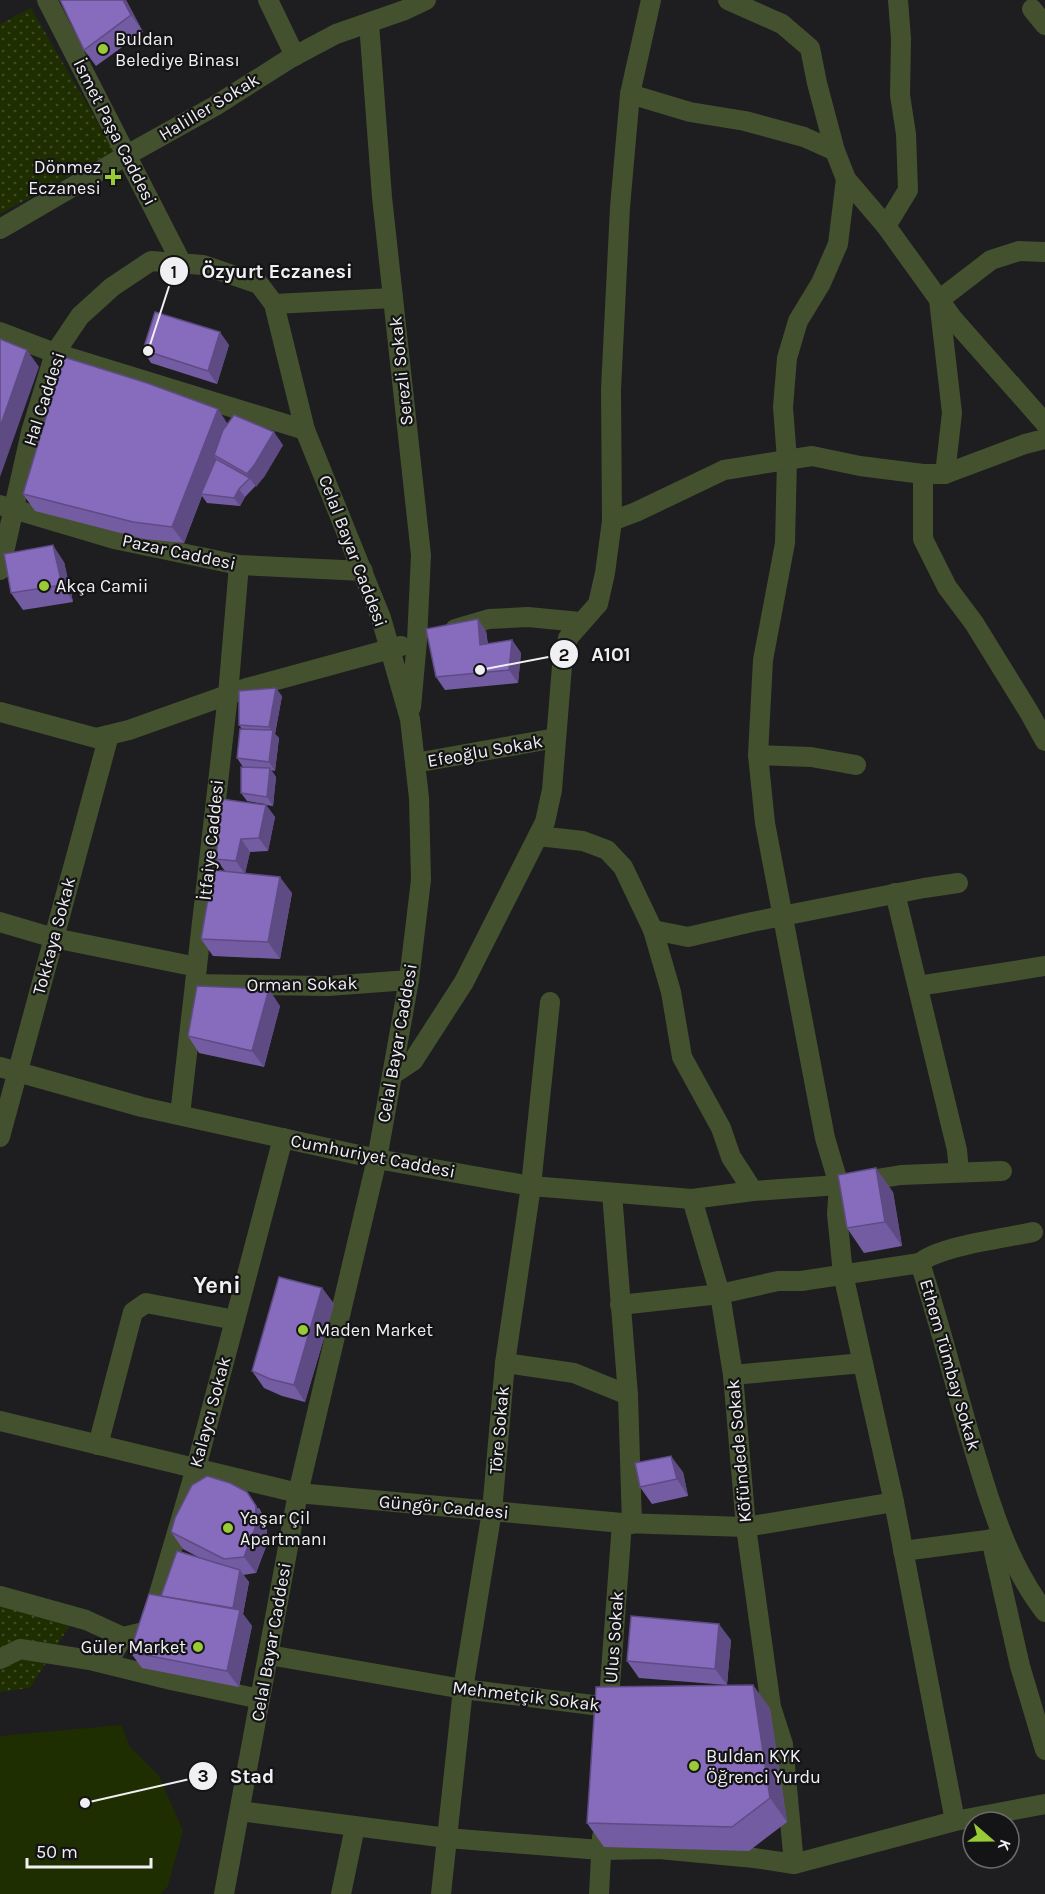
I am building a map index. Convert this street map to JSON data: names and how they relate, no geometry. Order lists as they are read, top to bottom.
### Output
{
  "streets": {
    "street": [
      "Haliller Sokak",
      "İsmet Paşa Caddesi",
      "Serezli Sokak",
      "Hal Caddesi",
      "Celal Bayar Caddesi",
      "Pazar Caddesi",
      "Efeoğlu Sokak",
      "İtfaiye Caddesi",
      "Tokkaya Sokak",
      "Orman Sokak",
      "Cumhuriyet Caddesi",
      "Ethem Tümbay Sokak",
      "Kalaycı Sokak",
      "Töre Sokak",
      "Köfündede Sokak",
      "Güngör Caddesi",
      "Ulus Sokak",
      "Mehmetçik Sokak"
    ]
  },
  "crossings": [
    ["Haliller Sokak", "İsmet Paşa Caddesi"],
    ["Haliller Sokak", "Serezli Sokak"],
    ["İsmet Paşa Caddesi", "Hal Caddesi"],
    ["İsmet Paşa Caddesi", "Celal Bayar Caddesi"],
    ["Serezli Sokak", "Celal Bayar Caddesi"],
    ["Hal Caddesi", "Celal Bayar Caddesi"],
    ["Hal Caddesi", "Pazar Caddesi"],
    ["Celal Bayar Caddesi", "Pazar Caddesi"],
    ["Celal Bayar Caddesi", "Efeoğlu Sokak"],
    ["Celal Bayar Caddesi", "Orman Sokak"],
    ["Celal Bayar Caddesi", "Cumhuriyet Caddesi"],
    ["Celal Bayar Caddesi", "Güngör Caddesi"],
    ["Celal Bayar Caddesi", "Mehmetçik Sokak"],
    ["Pazar Caddesi", "İtfaiye Caddesi"],
    ["İtfaiye Caddesi", "Orman Sokak"],
    ["İtfaiye Caddesi", "Cumhuriyet Caddesi"],
    ["Tokkaya Sokak", "Orman Sokak"],
    ["Tokkaya Sokak", "Cumhuriyet Caddesi"],
    ["Cumhuriyet Caddesi", "Kalaycı Sokak"],
    ["Cumhuriyet Caddesi", "Töre Sokak"],
    ["Cumhuriyet Caddesi", "Köfündede Sokak"],
    ["Cumhuriyet Caddesi", "Ulus Sokak"],
    ["Ethem Tümbay Sokak", "Köfündede Sokak"],
    ["Ethem Tümbay Sokak", "Ulus Sokak"],
    ["Kalaycı Sokak", "Güngör Caddesi"],
    ["Töre Sokak", "Güngör Caddesi"],
    ["Töre Sokak", "Mehmetçik Sokak"],
    ["Köfündede Sokak", "Güngör Caddesi"],
    ["Güngör Caddesi", "Ulus Sokak"],
    ["Ulus Sokak", "Mehmetçik Sokak"]
  ],
  "districts": ["Yeni"],
  "places": {
    "other": [
      "Buldan Belediye Binası",
      "Özyurt Eczanesi",
      "Akça Camii",
      "A101",
      "Maden Market",
      "Yaşar Çil Apartmanı",
      "Güler Market",
      "Buldan KYK Öğrenci Yurdu",
      "Stad"
    ],
    "health": ["Dönmez Eczanesi"]
  },
  "scale_bar": "50 m",
  "north": "right"
}
